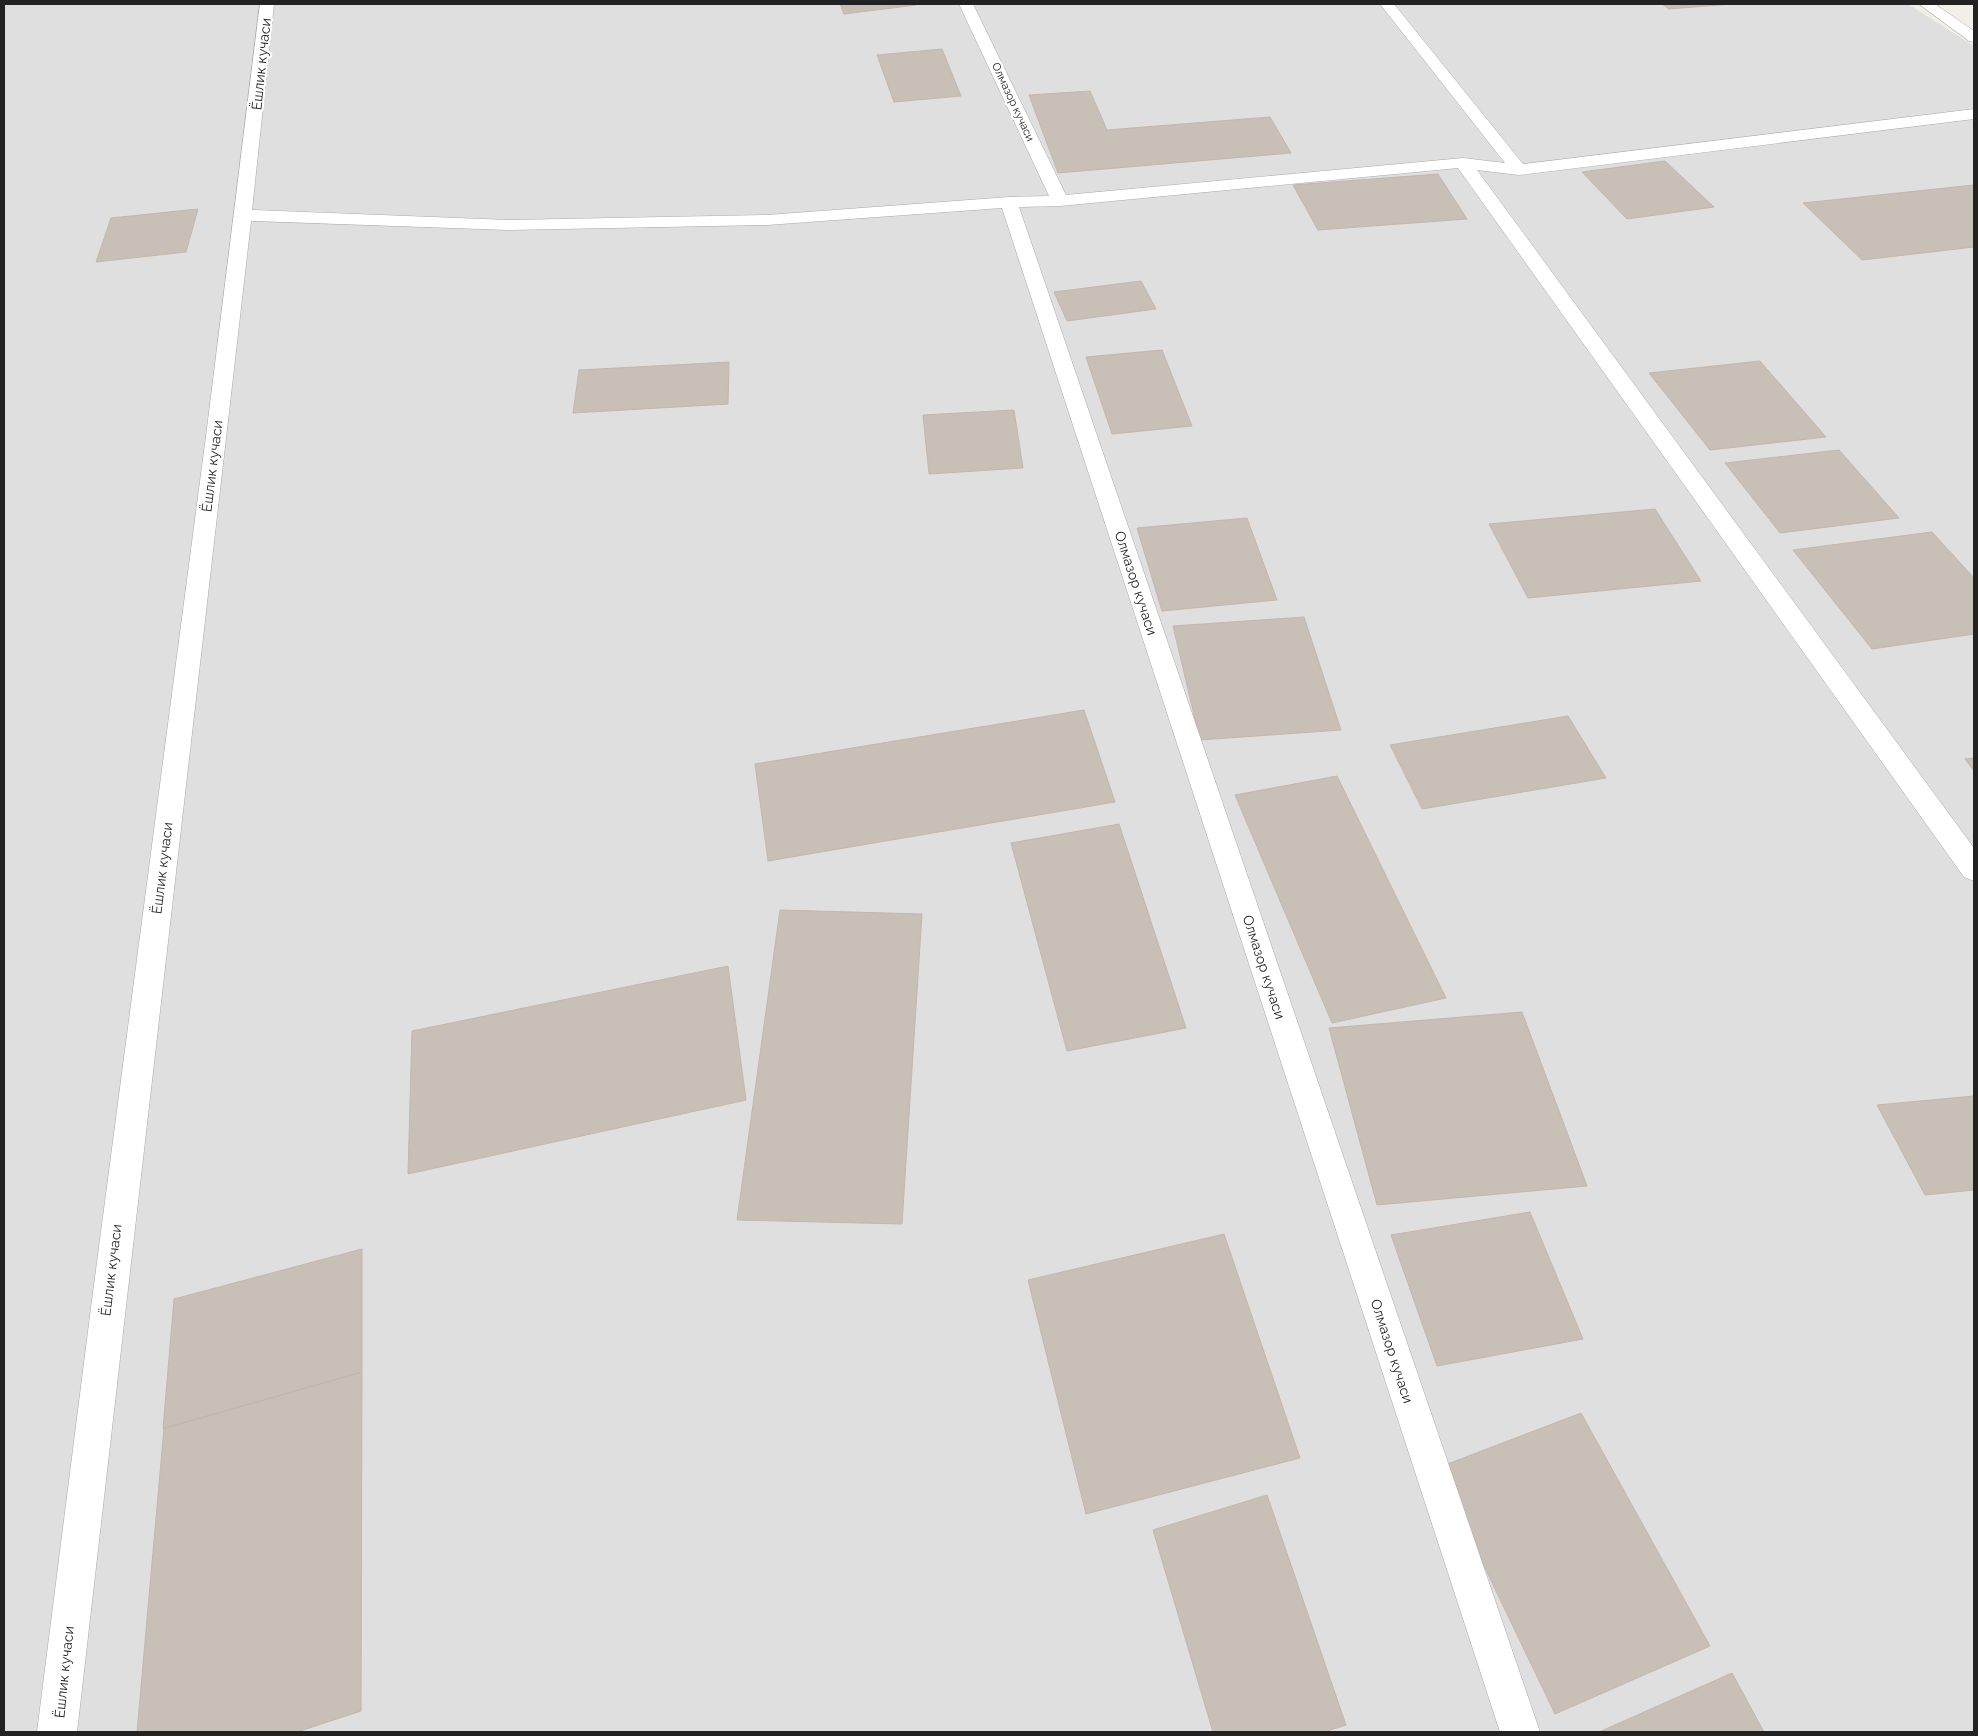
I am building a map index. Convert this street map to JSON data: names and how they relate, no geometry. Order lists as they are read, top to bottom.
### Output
{
  "streets": {
    "street": ["Ёшлик кучаси", "Олмазор кучаси"]
  }
}
